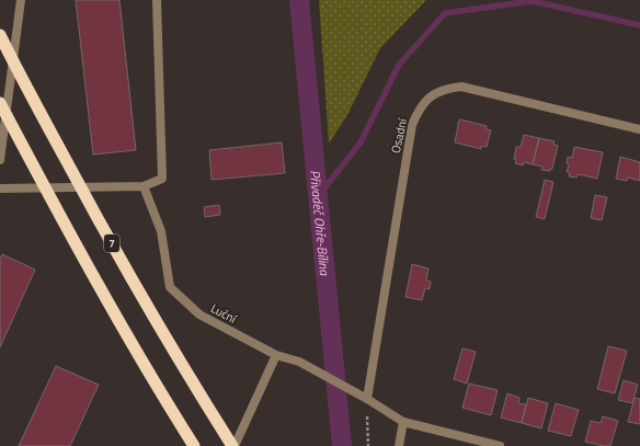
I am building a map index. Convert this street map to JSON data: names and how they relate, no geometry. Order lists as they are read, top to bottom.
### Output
{
  "streets": {
    "highway": ["7"],
    "street": ["Osadní", "Luční"]
  },
  "crossings": [
    ["Osadní", "Luční"]
  ],
  "water": ["Přivaděč Ohře-Bílina"]
}
